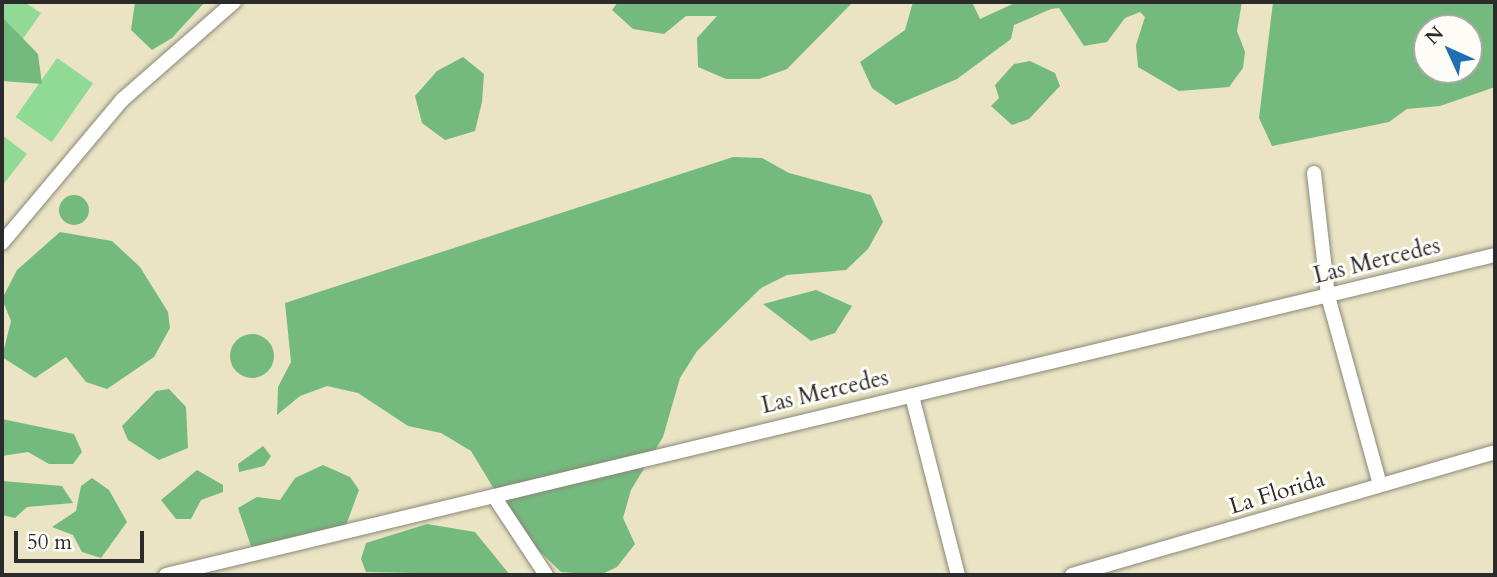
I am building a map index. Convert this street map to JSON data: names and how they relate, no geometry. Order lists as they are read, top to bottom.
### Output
{
  "streets": {
    "street": ["Las Mercedes", "La Florida"]
  },
  "scale_bar": "50 m",
  "north": "top left"
}
